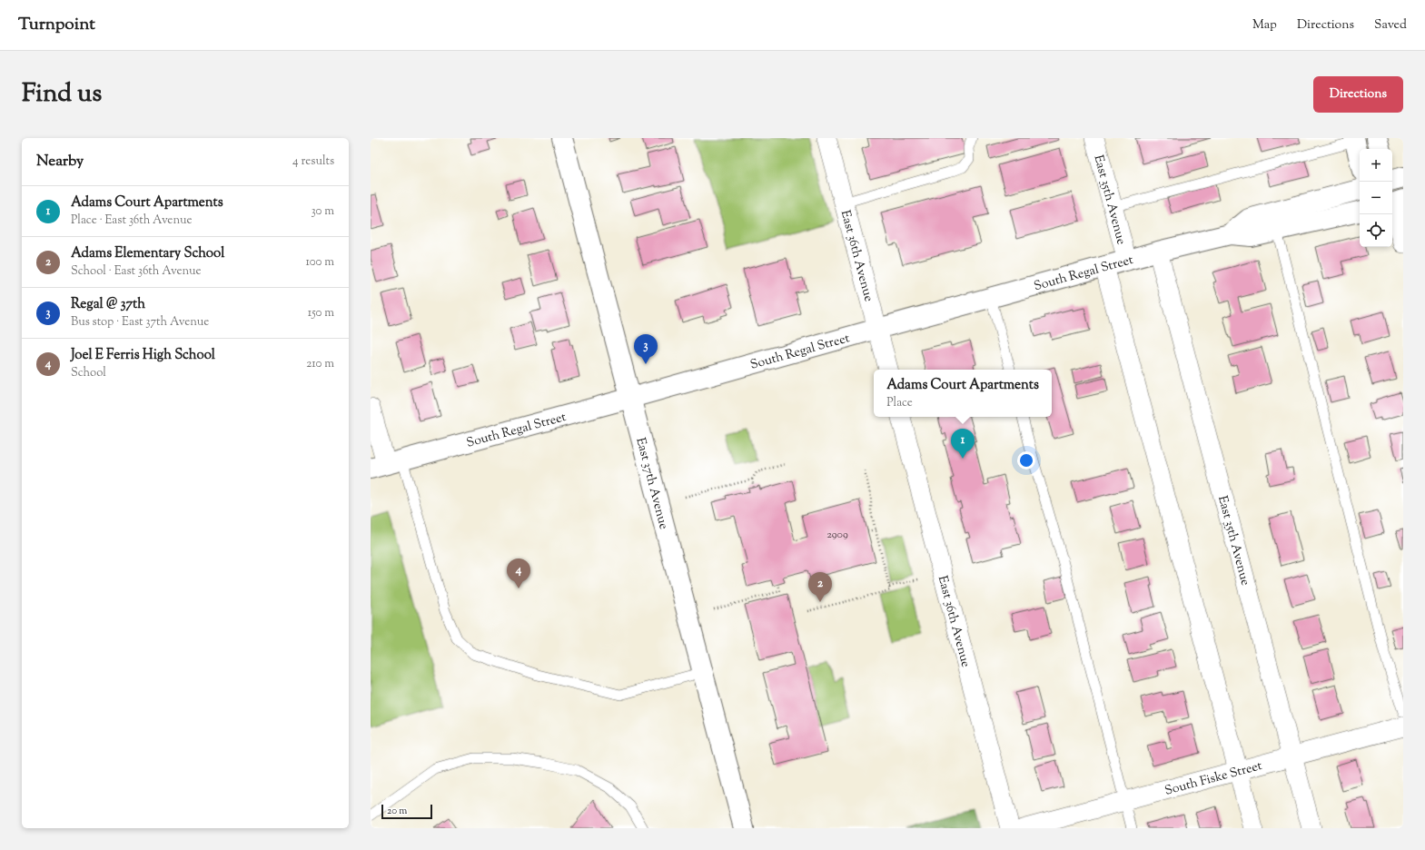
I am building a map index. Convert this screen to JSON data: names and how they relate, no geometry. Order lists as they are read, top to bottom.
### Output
{
  "streets": {
    "main road": ["South Regal Street", "East 37th Avenue"],
    "street": ["East 35th Avenue", "East 36th Avenue", "South Fiske Street"]
  },
  "crossings": [
    ["East 35th Avenue", "South Regal Street"],
    ["East 35th Avenue", "South Fiske Street"],
    ["East 36th Avenue", "South Regal Street"],
    ["South Regal Street", "East 37th Avenue"]
  ],
  "house_numbers": ["2909"],
  "scale_bar": "20 m",
  "page": {
    "header": "Turnpoint",
    "nav": ["Map", "Directions", "Saved"],
    "title": "Find us",
    "buttons": "Directions",
    "heading": ["Nearby", "4 results"],
    "map_buttons": ["+", "−"],
    "list": [
      {
        "mark": "1",
        "name": "Adams Court Apartments",
        "note": "Place · East 36th Avenue",
        "value": "30 m"
      },
      {
        "mark": "2",
        "name": "Adams Elementary School",
        "note": "School · East 36th Avenue",
        "value": "100 m"
      },
      {
        "mark": "3",
        "name": "Regal @ 37th",
        "note": "Bus stop · East 37th Avenue",
        "value": "150 m"
      },
      {
        "mark": "4",
        "name": "Joel E Ferris High School",
        "note": "School",
        "value": "210 m"
      }
    ],
    "pins": [
      "3",
      "1",
      "4",
      "2"
    ],
    "popup": ["Adams Court Apartments", "Place"],
    "scale": "20 m"
  }
}
